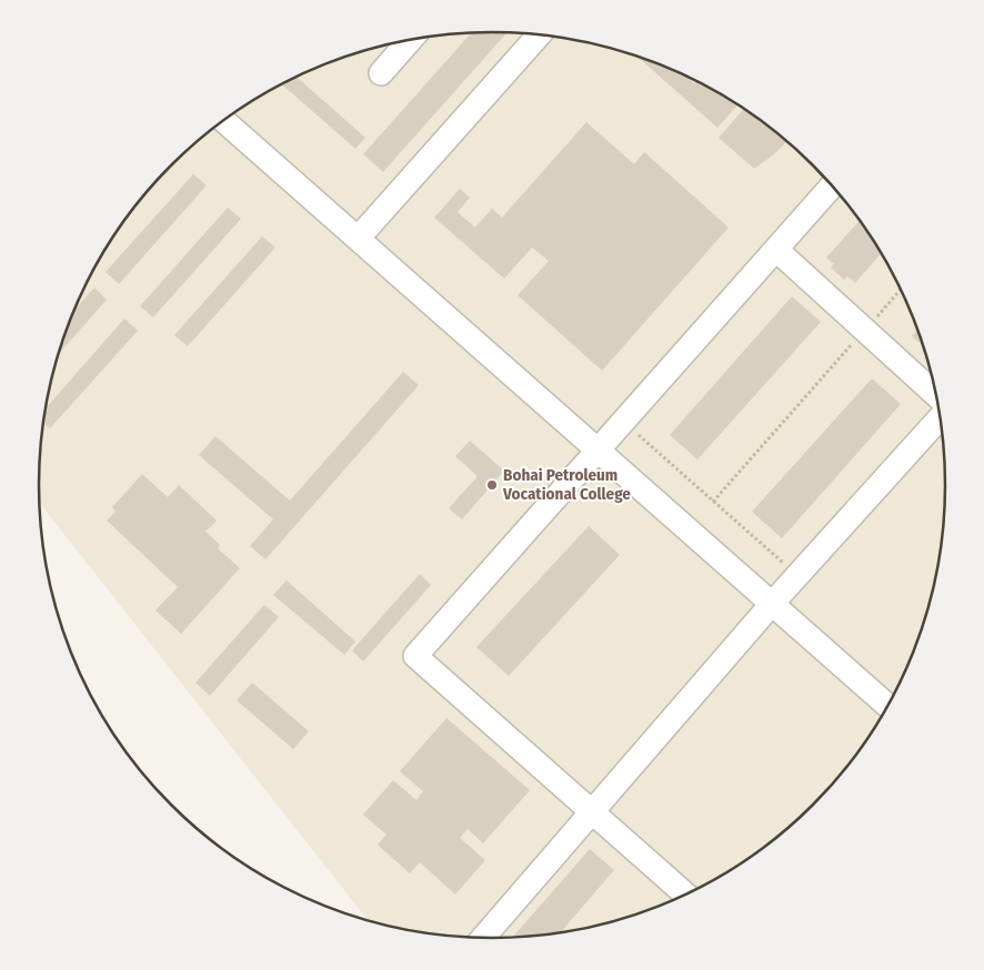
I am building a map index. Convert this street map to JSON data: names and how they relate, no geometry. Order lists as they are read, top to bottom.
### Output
{
  "places": ["Bohai Petroleum Vocational College"]
}
